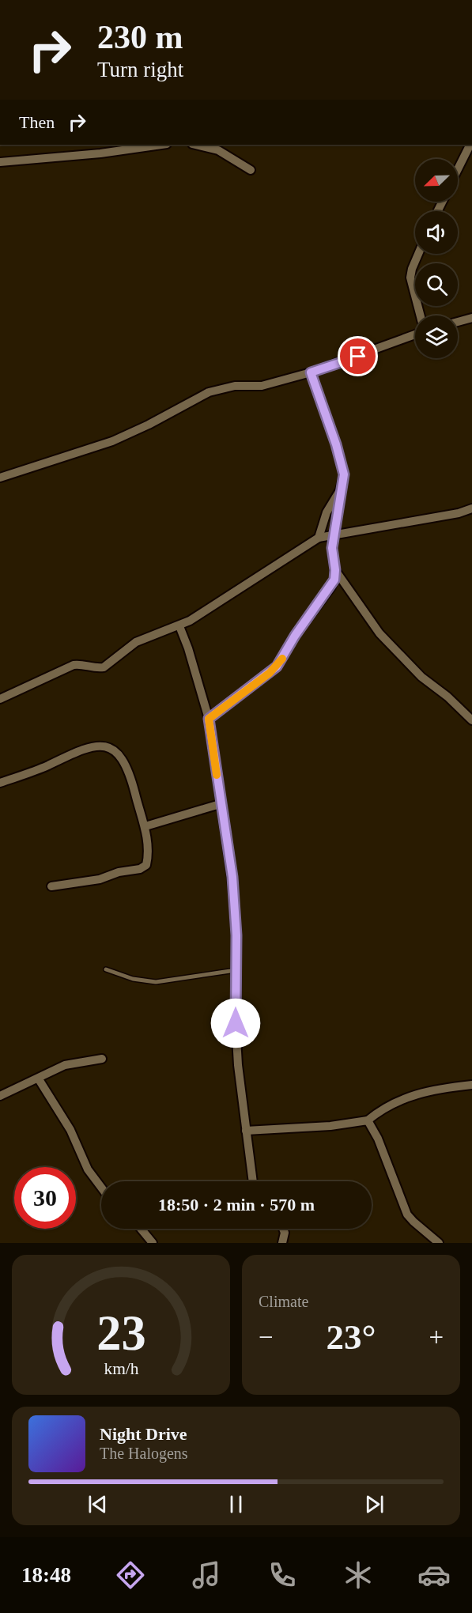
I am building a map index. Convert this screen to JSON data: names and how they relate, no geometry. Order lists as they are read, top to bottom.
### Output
{
  "north": "bottom left",
  "page": {
    "turn": ["230 m", "Turn right"],
    "then": "Then",
    "limit": "30",
    "trip": "18:50 · 2 min · 570 m",
    "tile": "Climate",
    "heat": ["−", "23°", "+"],
    "song": ["Night Drive", "The Halogens"],
    "tabs": "18:48",
    "gauge": ["23", "km/h"]
  }
}
